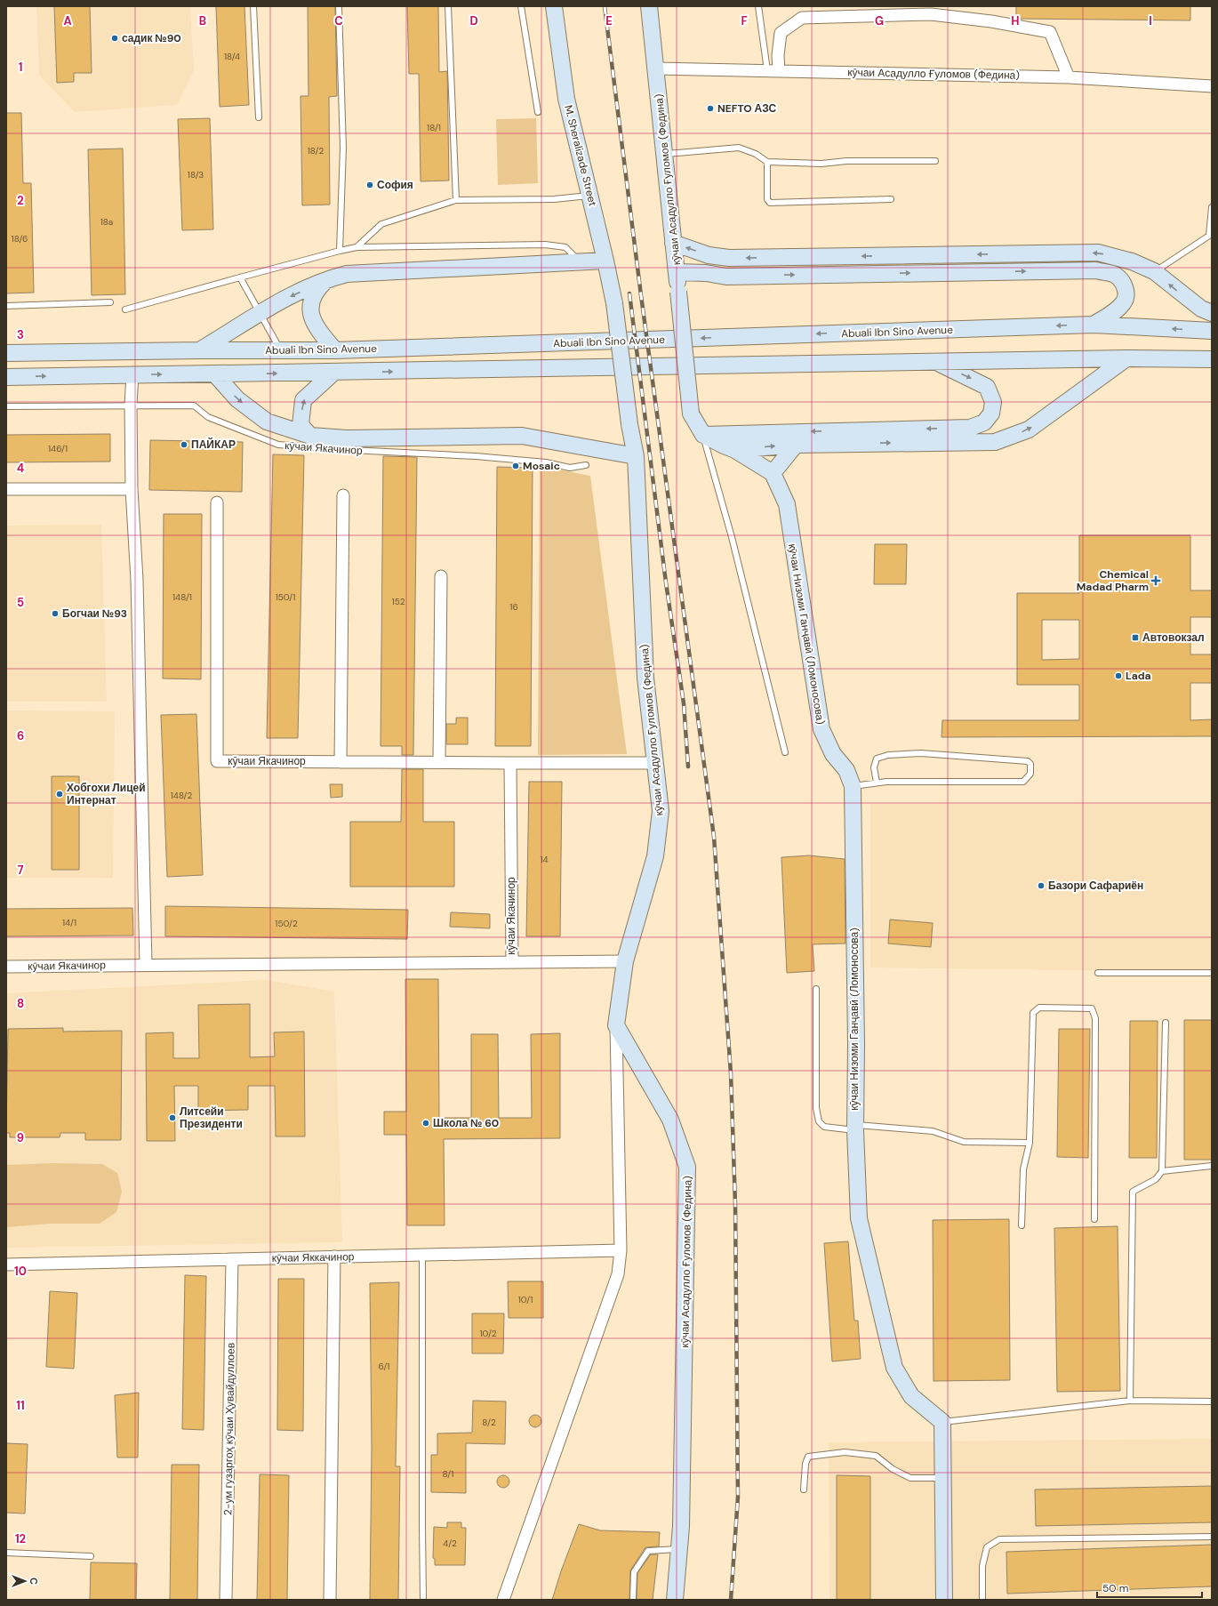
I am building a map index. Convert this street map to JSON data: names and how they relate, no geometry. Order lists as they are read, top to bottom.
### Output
{
  "streets": {
    "main road": [
      "кӯчаи Асадулло Ғуломов (Федина)",
      "M. Sheralizade Street",
      "Abuali Ibn Sino Avenue",
      "кӯчаи Низоми Ганҷавӣ (Ломоносова)"
    ],
    "street": ["кӯчаи Якачинор", "кӯчаи Яккачинор", "2-ум гузаргоҳ кӯчаи Ҳувайдуллоев"]
  },
  "crossings": [
    ["кӯчаи Асадулло Ғуломов (Федина)", "M. Sheralizade Street"],
    ["кӯчаи Асадулло Ғуломов (Федина)", "кӯчаи Якачинор"],
    ["кӯчаи Яккачинор", "2-ум гузаргоҳ кӯчаи Ҳувайдуллоев"]
  ],
  "places": {
    "other": [
      "садик №90",
      "NEFTO АЗС",
      "София",
      "ПАЙКАР",
      "Mosaic",
      "Богчаи №93",
      "Lada",
      "Хобгохи Лицей Интернат",
      "Базори Сафариён",
      "Литсейи Президенти",
      "Школа № 60"
    ],
    "health": ["Chemical Madad Pharm"],
    "transit": ["Автовокзал"]
  },
  "house_numbers": [
    "18/4",
    "18/1",
    "18/2",
    "18/3",
    "18a",
    "18/6",
    "146/1",
    "148/1",
    "150/1",
    "152",
    "16",
    "148/2",
    "14",
    "14/1",
    "150/2",
    "10/1",
    "10/2",
    "6/1",
    "8/2",
    "8/1",
    "4/2"
  ],
  "scale_bar": "50 m",
  "north": "right",
  "grid": {
    "columns": [
      "A",
      "B",
      "C",
      "D",
      "E",
      "F",
      "G",
      "H",
      "I"
    ],
    "rows": [
      "1",
      "2",
      "3",
      "4",
      "5",
      "6",
      "7",
      "8",
      "9",
      "10",
      "11",
      "12"
    ]
  }
}
